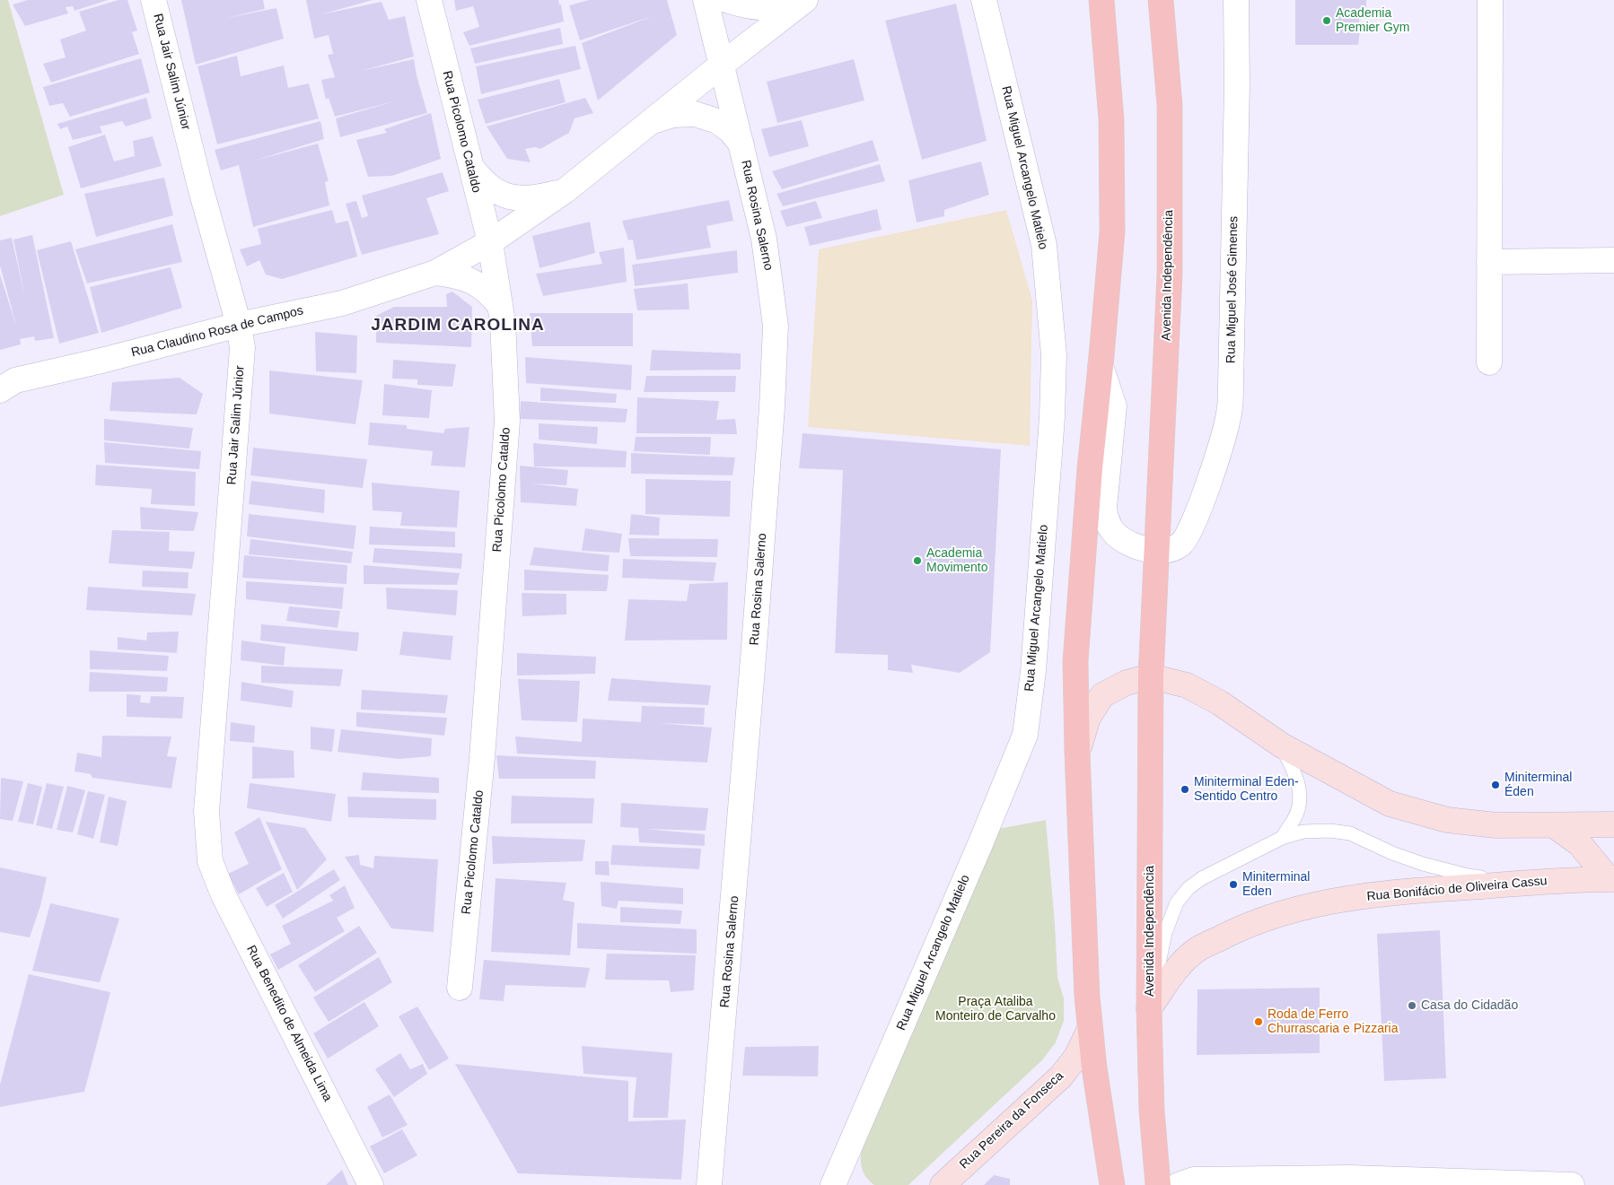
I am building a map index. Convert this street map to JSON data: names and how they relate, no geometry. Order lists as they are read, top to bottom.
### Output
{
  "streets": {
    "main road": ["Avenida Independência", "Rua Bonifácio de Oliveira Cassu", "Rua Pereira da Fonseca"],
    "street": [
      "Rua Jair Salim Júnior",
      "Rua Picolomo Cataldo",
      "Rua Miguel Arcangelo Matielo",
      "Rua Rosina Salerno",
      "Rua Miguel José Gimenes",
      "Rua Claudino Rosa de Campos",
      "Rua Benedito de Almeida Lima"
    ]
  },
  "crossings": [
    ["Rua Jair Salim Júnior", "Rua Claudino Rosa de Campos"],
    ["Rua Jair Salim Júnior", "Rua Benedito de Almeida Lima"],
    ["Rua Picolomo Cataldo", "Rua Claudino Rosa de Campos"],
    ["Rua Rosina Salerno", "Rua Claudino Rosa de Campos"],
    ["Avenida Independência", "Rua Miguel José Gimenes"],
    ["Avenida Independência", "Rua Bonifácio de Oliveira Cassu"]
  ],
  "districts": ["JARDIM CAROLINA"],
  "parks": ["Praça Ataliba Monteiro de Carvalho"],
  "places": [
    "Academia Premier Gym",
    "Academia Movimento",
    "Miniterminal Éden",
    "Miniterminal Eden- Sentido Centro",
    "Miniterminal Eden",
    "Casa do Cidadão",
    "Roda de Ferro Churrascaria e Pizzaria"
  ]
}
